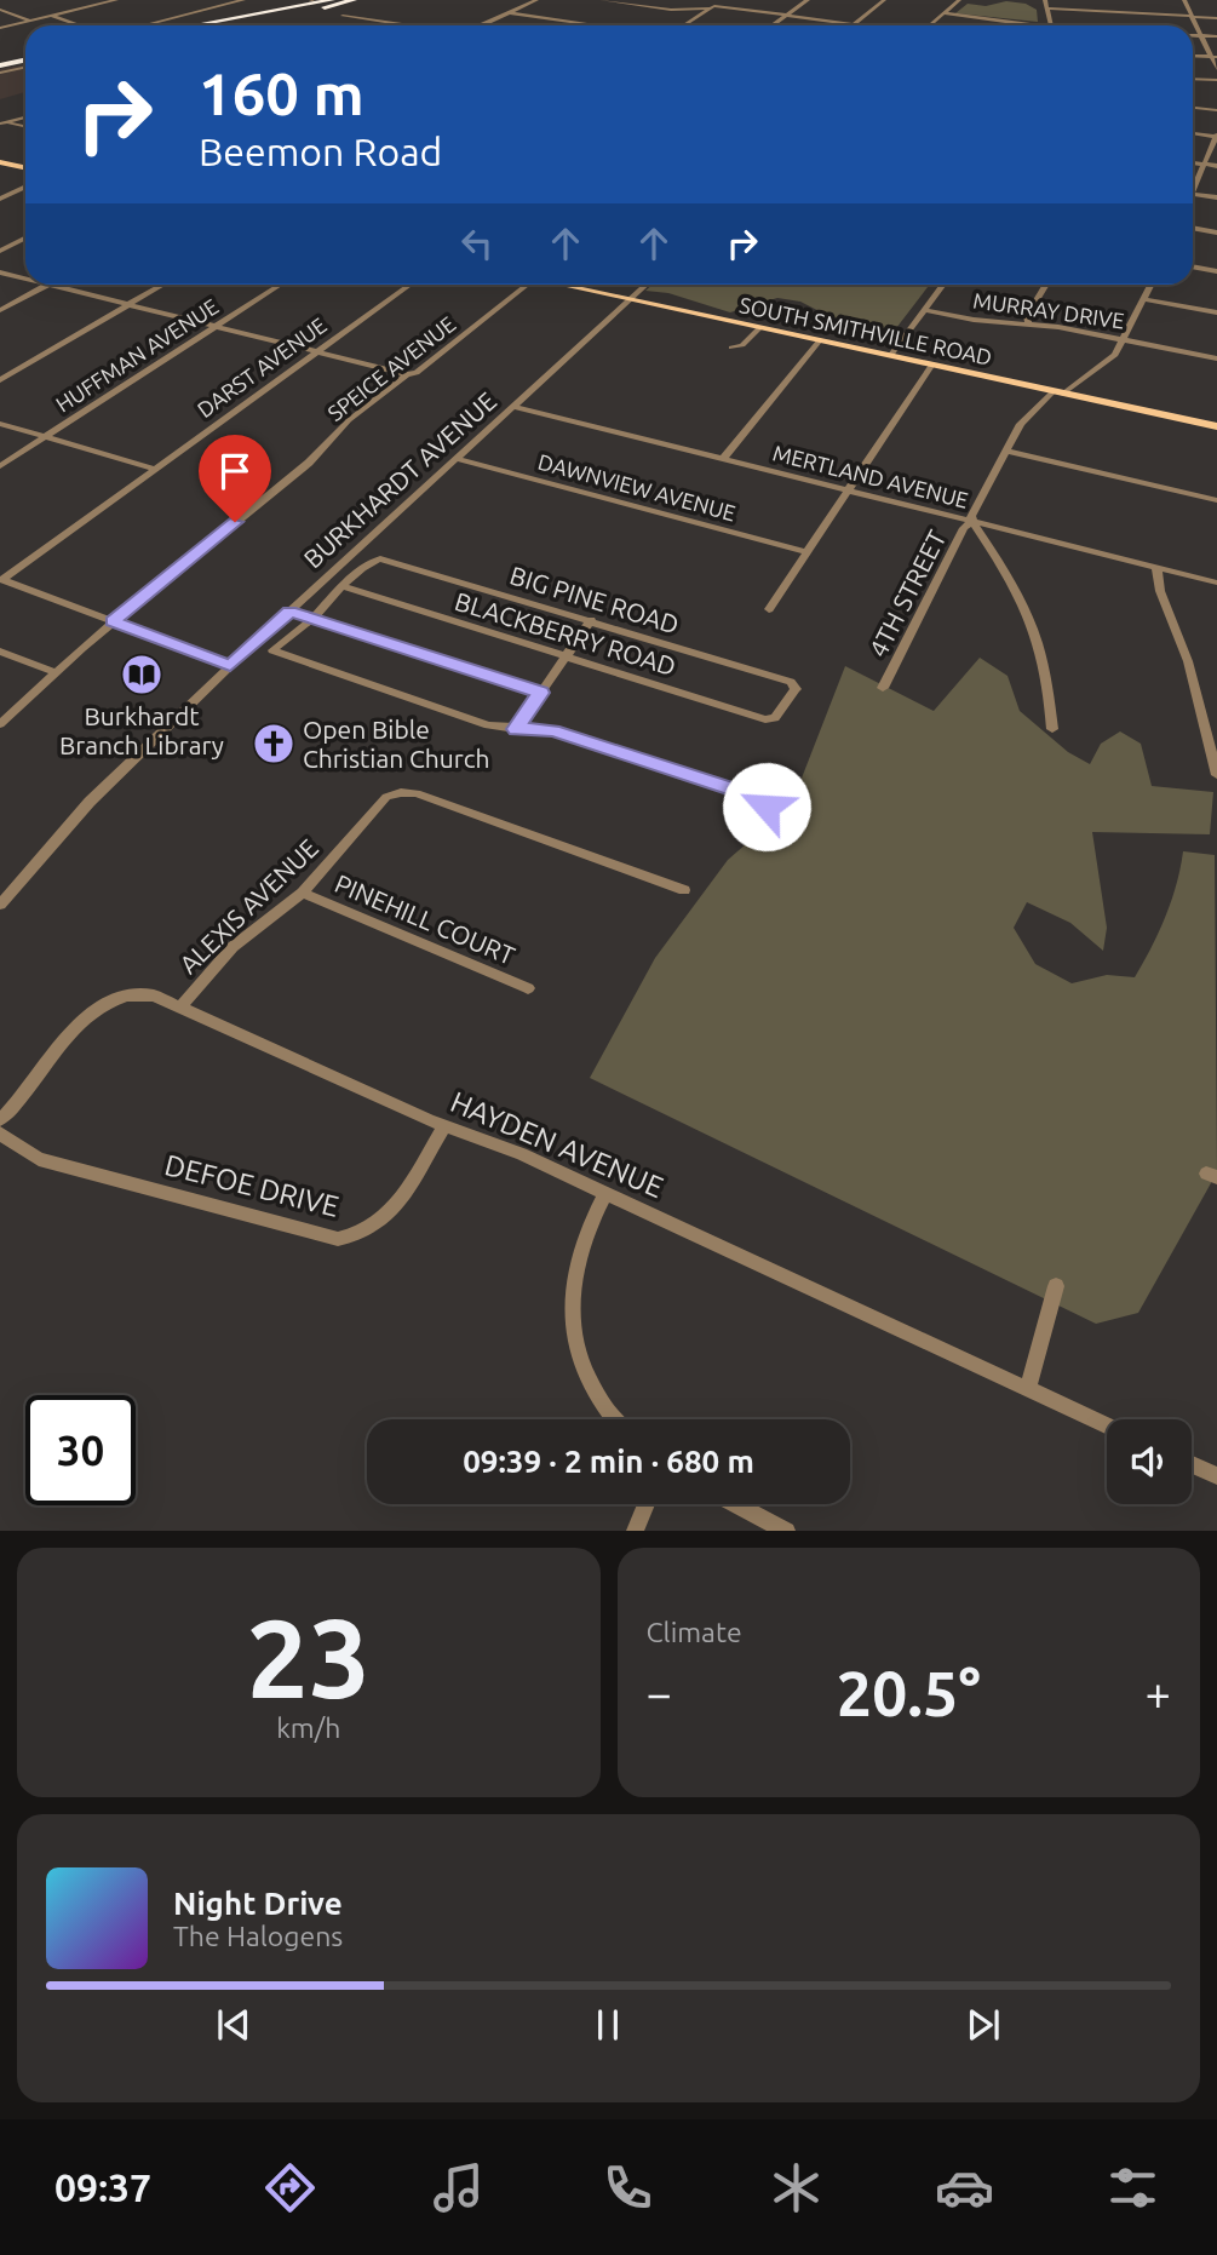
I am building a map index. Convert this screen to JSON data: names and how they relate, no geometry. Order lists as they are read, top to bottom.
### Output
{
  "streets": {
    "main road": ["SOUTH SMITHVILLE ROAD"],
    "street": [
      "MURRAY DRIVE",
      "HUFFMAN AVENUE",
      "DARST AVENUE",
      "SPEICE AVENUE",
      "MERTLAND AVENUE",
      "BURKHARDT AVENUE",
      "DAWNVIEW AVENUE",
      "4TH STREET",
      "BIG PINE ROAD",
      "BLACKBERRY ROAD",
      "ALEXIS AVENUE",
      "PINEHILL COURT",
      "HAYDEN AVENUE",
      "DEFOE DRIVE"
    ]
  },
  "crossings": [
    ["MURRAY DRIVE", "4TH STREET"],
    ["SOUTH SMITHVILLE ROAD", "BURKHARDT AVENUE"],
    ["SOUTH SMITHVILLE ROAD", "4TH STREET"],
    ["MERTLAND AVENUE", "BURKHARDT AVENUE"],
    ["MERTLAND AVENUE", "4TH STREET"],
    ["BURKHARDT AVENUE", "DAWNVIEW AVENUE"],
    ["BIG PINE ROAD", "BLACKBERRY ROAD"],
    ["ALEXIS AVENUE", "PINEHILL COURT"],
    ["ALEXIS AVENUE", "HAYDEN AVENUE"],
    ["HAYDEN AVENUE", "DEFOE DRIVE"]
  ],
  "places": {
    "library": ["Burkhardt Branch Library"],
    "church": ["Open Bible Christian Church"]
  },
  "page": {
    "turn": ["160 m", "Beemon Road"],
    "limit": "30",
    "trip": "09:39 · 2 min · 680 m",
    "tile": [
      ["23", "km/h"],
      "Climate"
    ],
    "heat": ["−", "20.5°", "+"],
    "song": ["Night Drive", "The Halogens"],
    "tabs": "09:37"
  }
}
